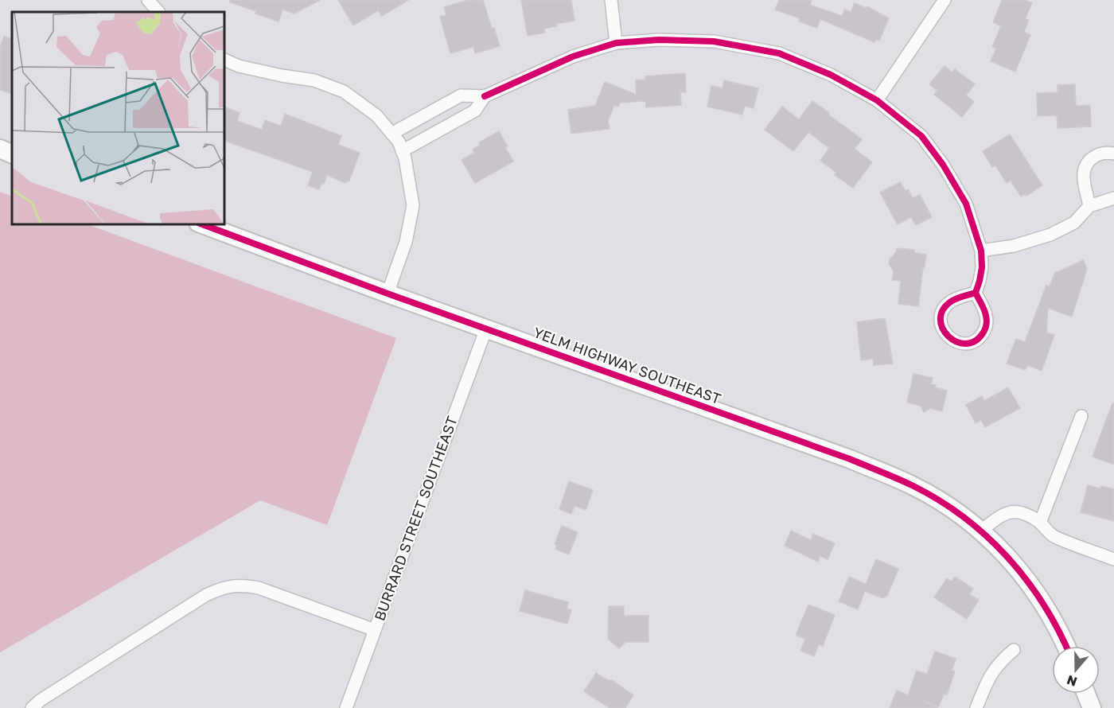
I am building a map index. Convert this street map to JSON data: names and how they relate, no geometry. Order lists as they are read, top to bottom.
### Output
{
  "streets": {
    "main road": ["YELM HIGHWAY SOUTHEAST"],
    "street": ["BURRARD STREET SOUTHEAST"]
  },
  "crossings": [
    ["YELM HIGHWAY SOUTHEAST", "BURRARD STREET SOUTHEAST"]
  ],
  "north": "bottom"
}
